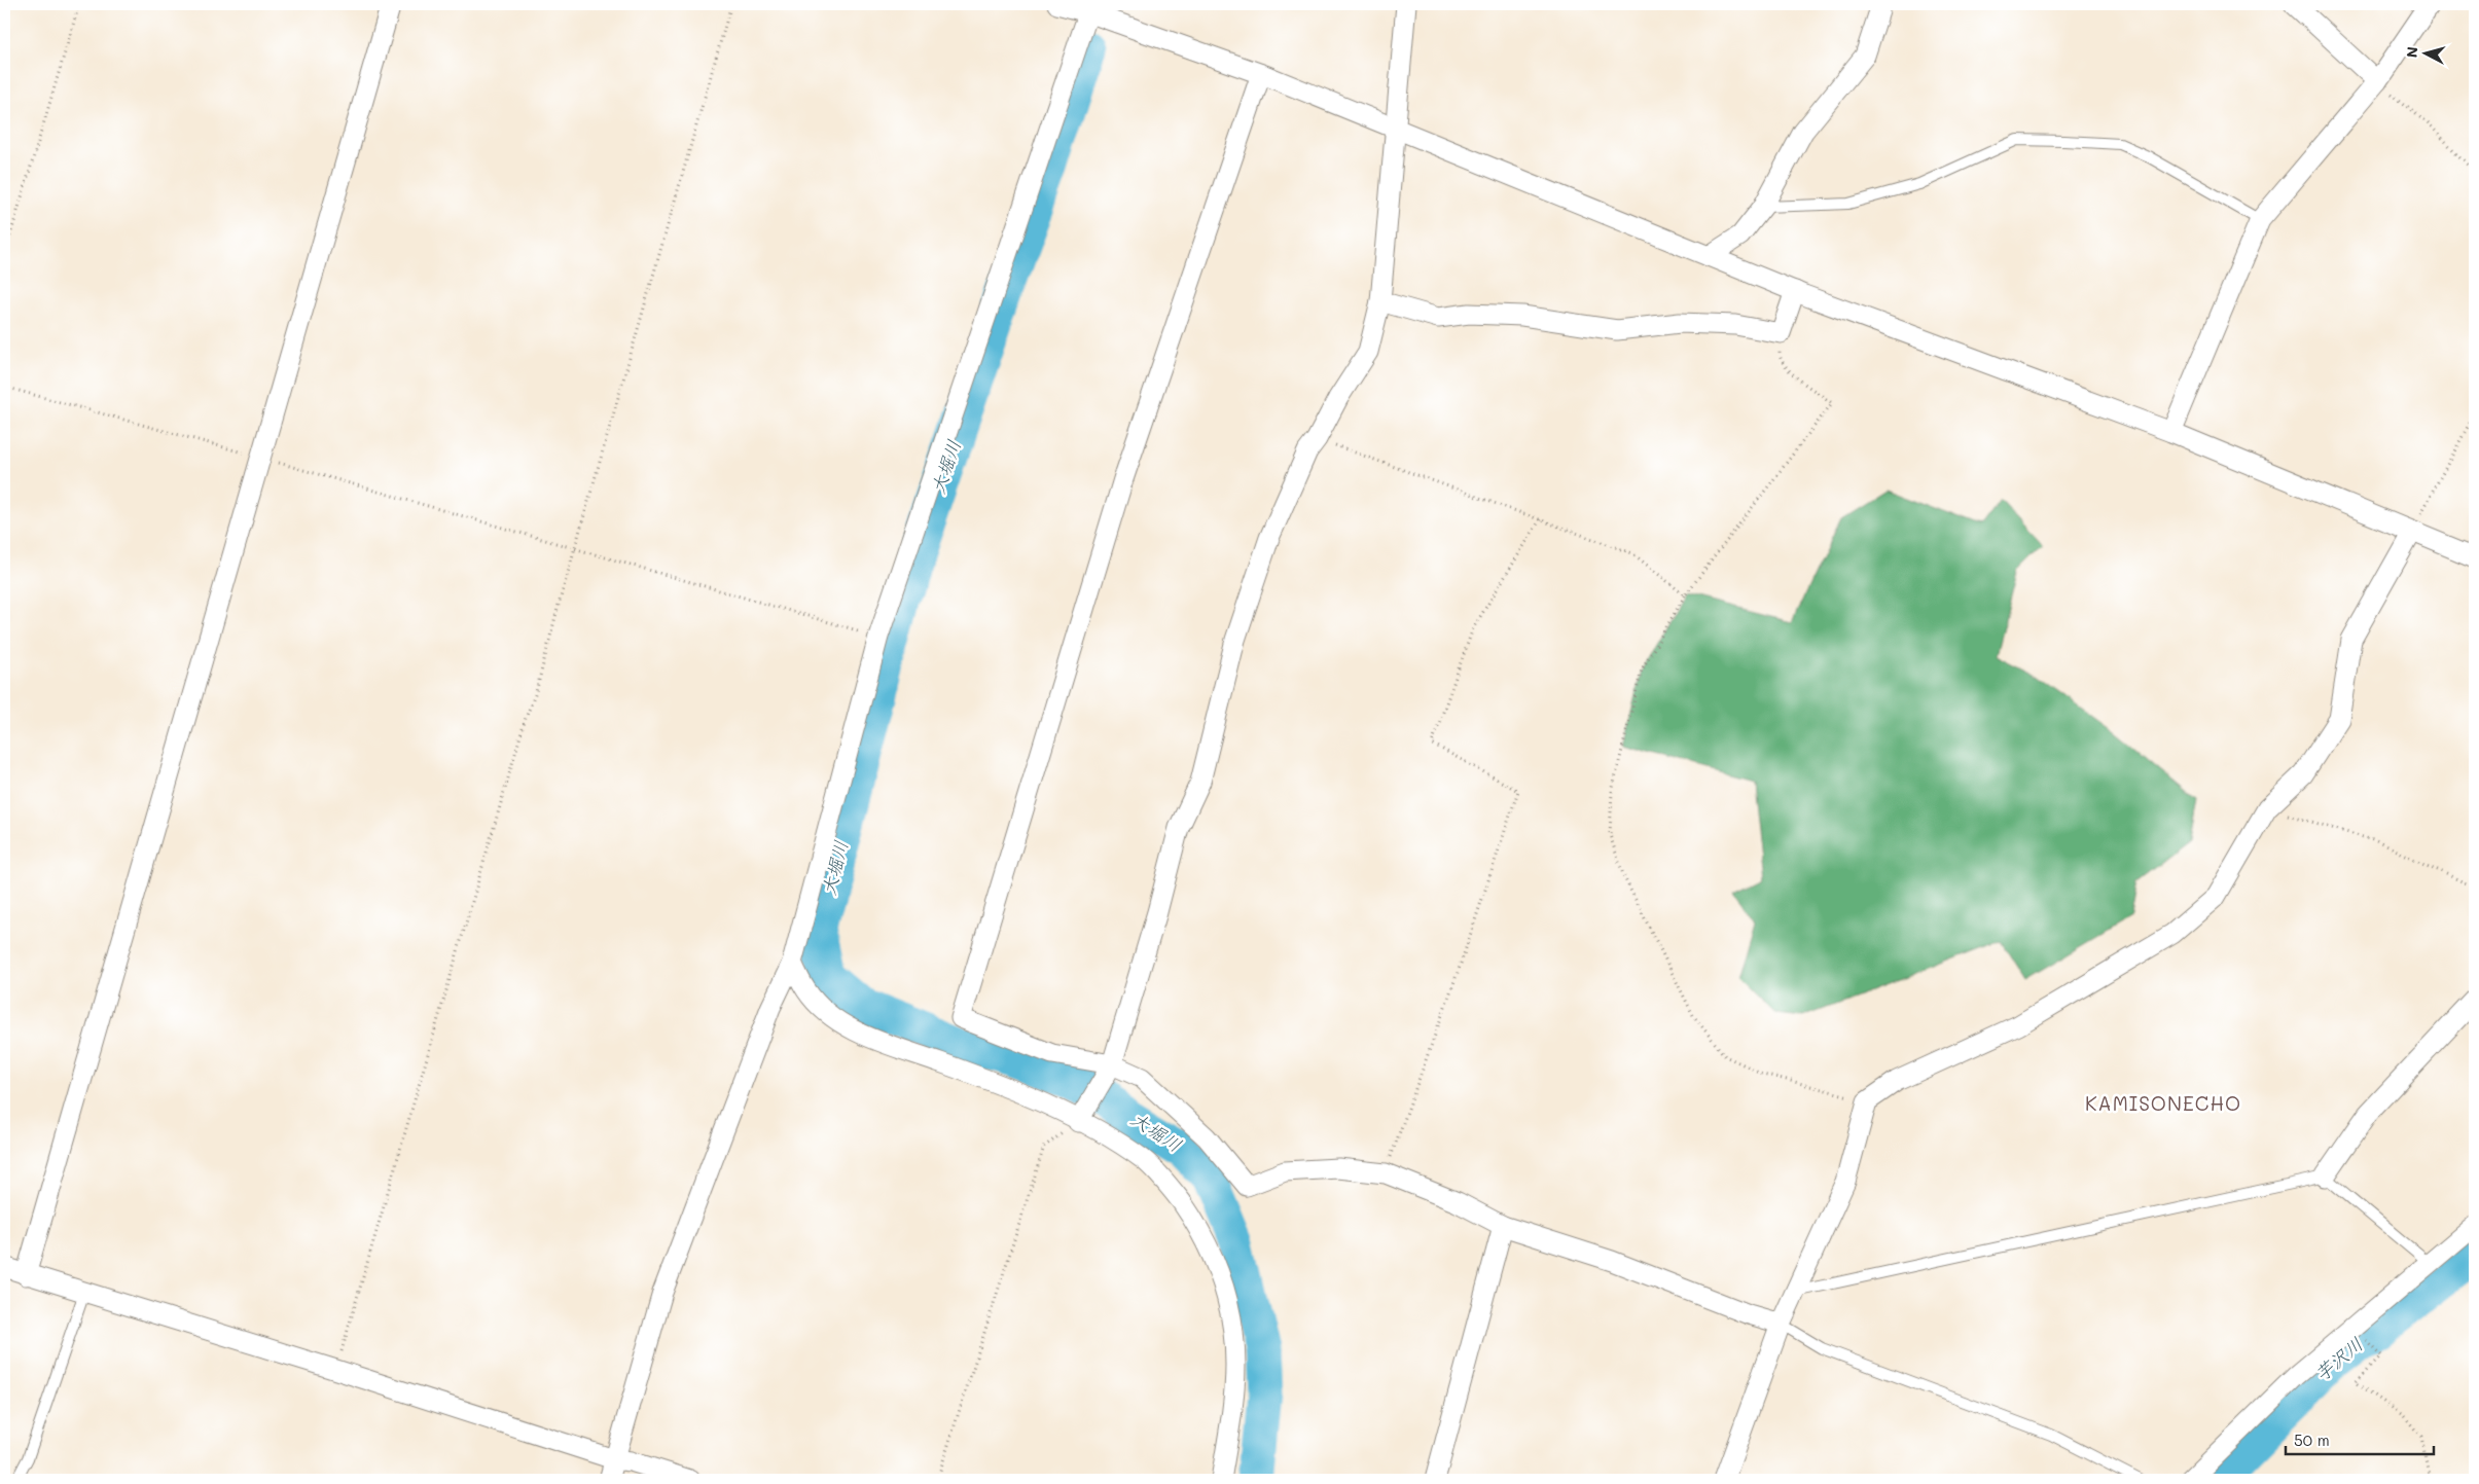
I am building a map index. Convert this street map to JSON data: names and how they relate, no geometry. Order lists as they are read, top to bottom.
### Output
{
  "districts": ["KAMISONECHO"],
  "water": ["大堀川", "芋沢川"],
  "scale_bar": "50 m",
  "north": "left"
}
